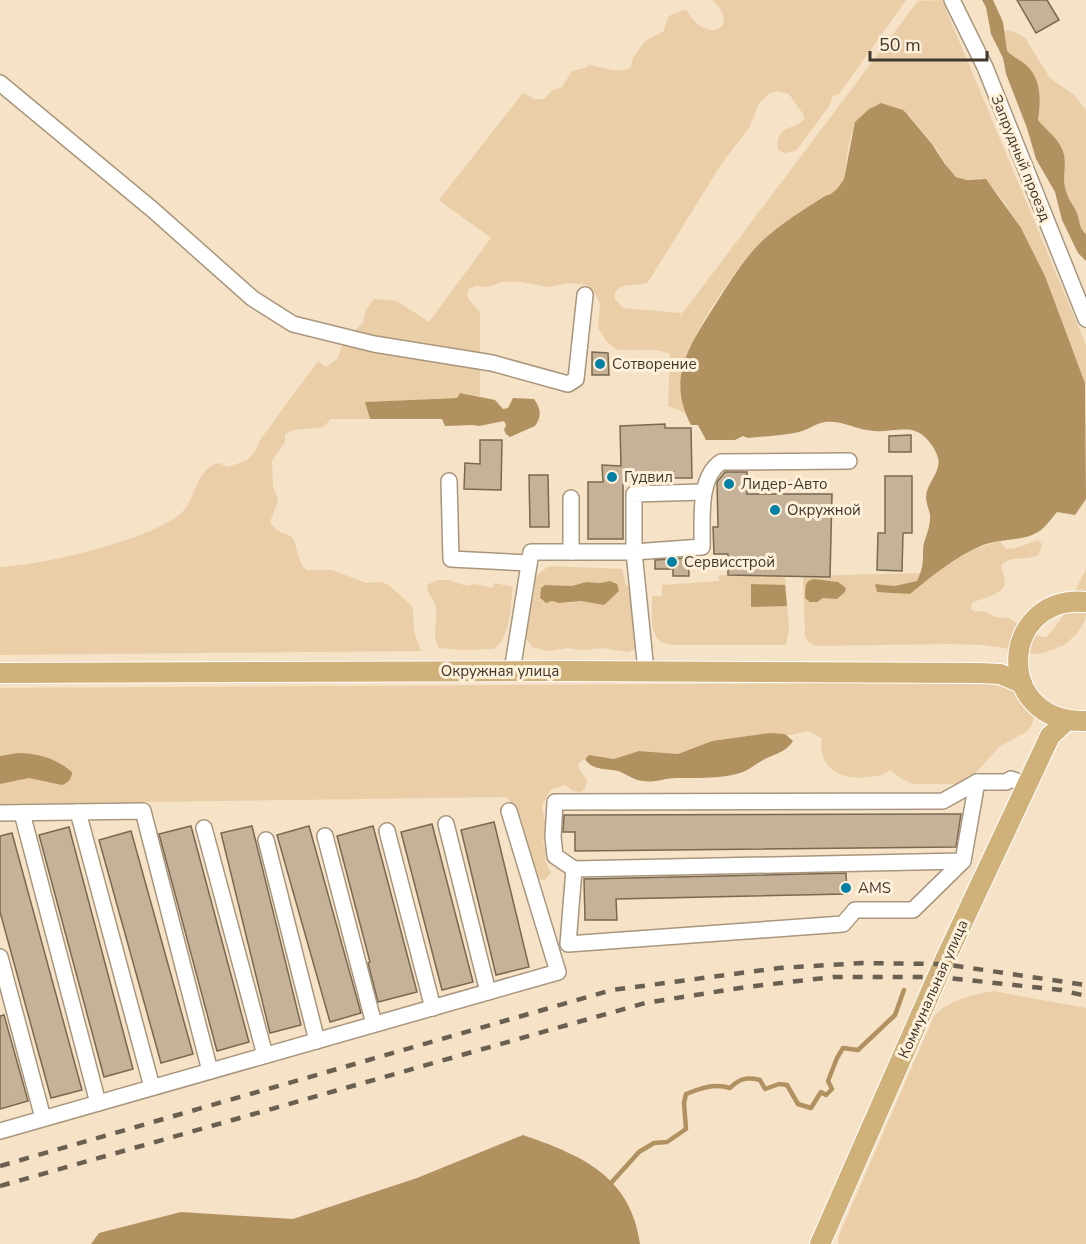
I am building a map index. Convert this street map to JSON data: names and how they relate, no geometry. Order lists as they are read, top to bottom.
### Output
{
  "streets": {
    "main road": ["Окружная улица", "Коммунальная улица"],
    "street": ["Запрудный проезд"]
  },
  "places": [
    "Сотворение",
    "Гудвил",
    "Лидер-Авто",
    "Окружной",
    "Сервисстрой",
    "AMS"
  ],
  "scale_bar": "50 m"
}
